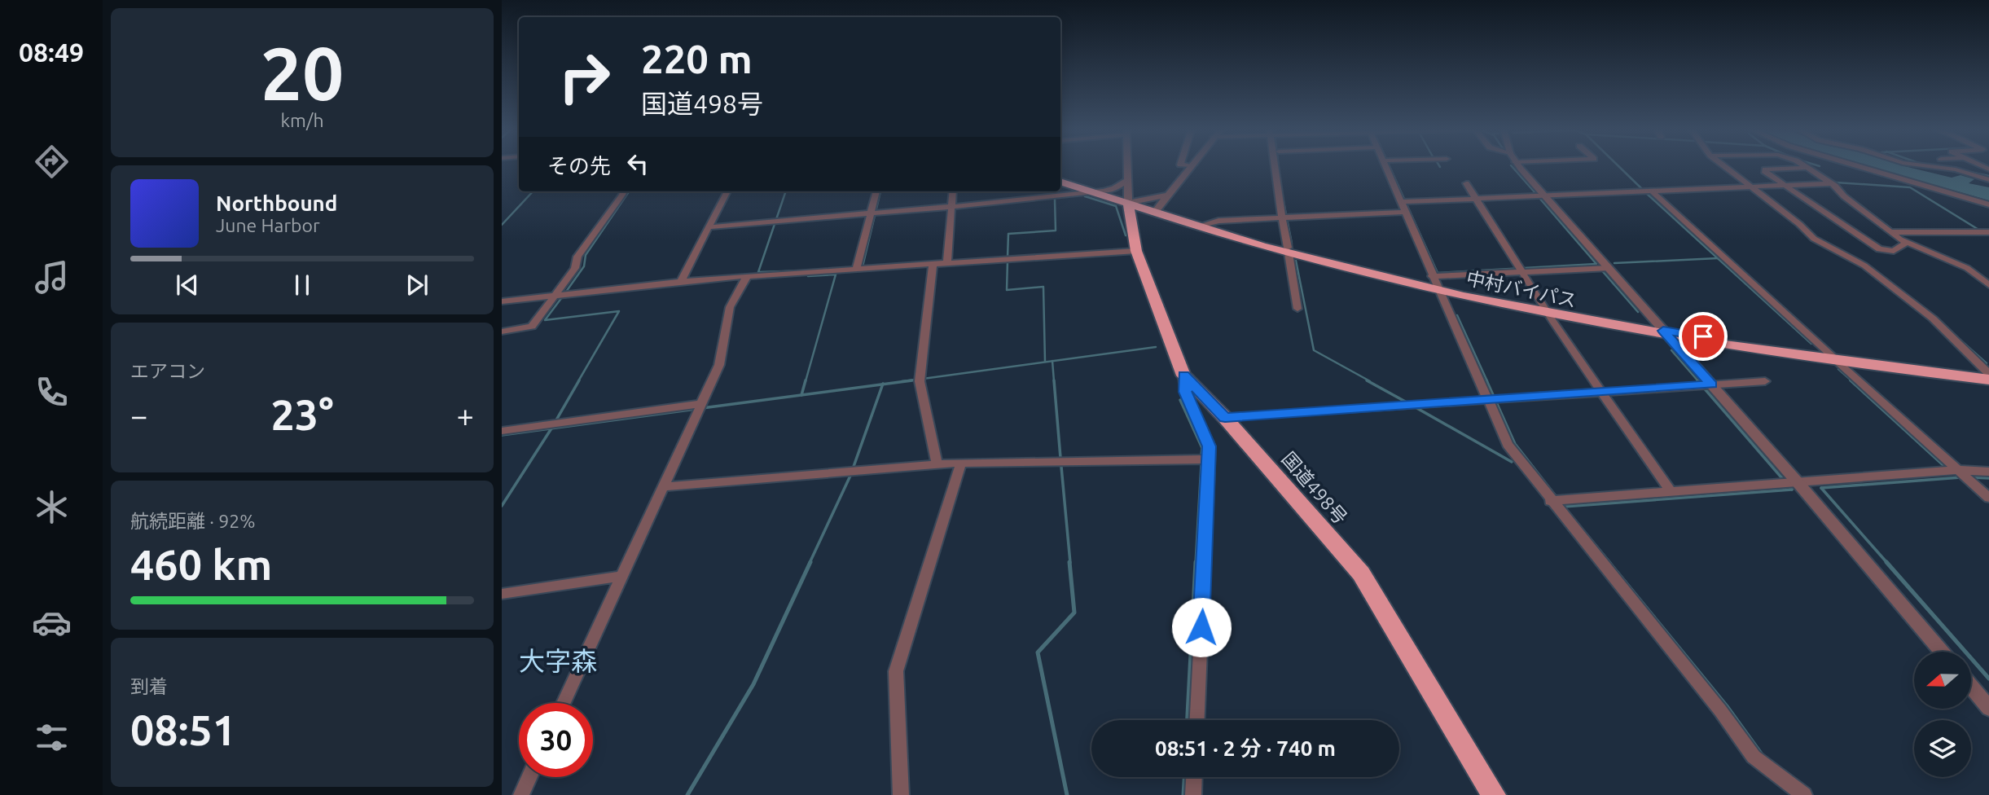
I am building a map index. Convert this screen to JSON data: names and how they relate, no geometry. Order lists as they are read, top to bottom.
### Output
{
  "streets": {
    "highway": ["中村バイパス", "国道498号"]
  },
  "crossings": [
    ["中村バイパス", "国道498号"]
  ],
  "districts": ["大字森"],
  "north": "left",
  "page": {
    "tabs": "08:49",
    "tile": [
      ["20", "km/h"],
      "エアコン",
      ["航続距離 · 92%", "460 km"],
      ["到着", "08:51"]
    ],
    "turn": ["220 m", "国道498号"],
    "then": "その先",
    "song": ["Northbound", "June Harbor"],
    "heat": ["−", "23°", "+"],
    "limit": "30",
    "trip": "08:51 · 2 分 · 740 m"
  }
}
